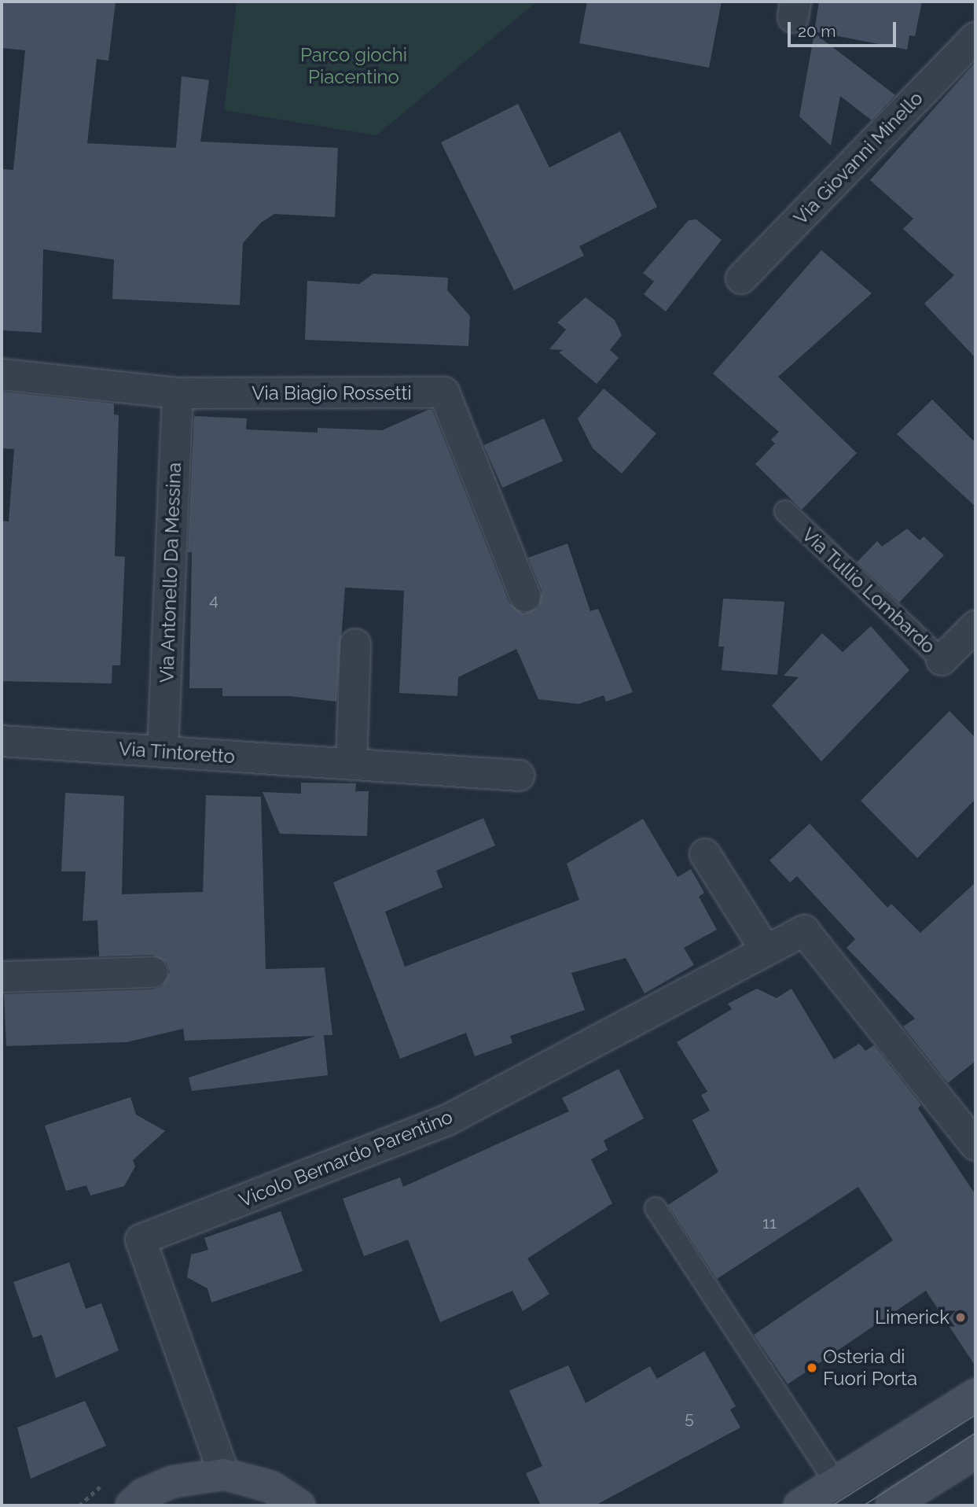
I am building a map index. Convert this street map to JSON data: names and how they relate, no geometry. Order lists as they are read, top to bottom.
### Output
{
  "streets": {
    "street": [
      "Via Giovanni Minello",
      "Via Biagio Rossetti",
      "Via Antonello Da Messina",
      "Via Tullio Lombardo",
      "Via Tintoretto",
      "Vicolo Bernardo Parentino"
    ]
  },
  "crossings": [
    ["Via Biagio Rossetti", "Via Antonello Da Messina"],
    ["Via Antonello Da Messina", "Via Tintoretto"]
  ],
  "parks": ["Parco giochi Piacentino"],
  "places": ["Limerick", "Osteria di Fuori Porta"],
  "house_numbers": ["4", "11", "5"],
  "scale_bar": "20 m"
}
